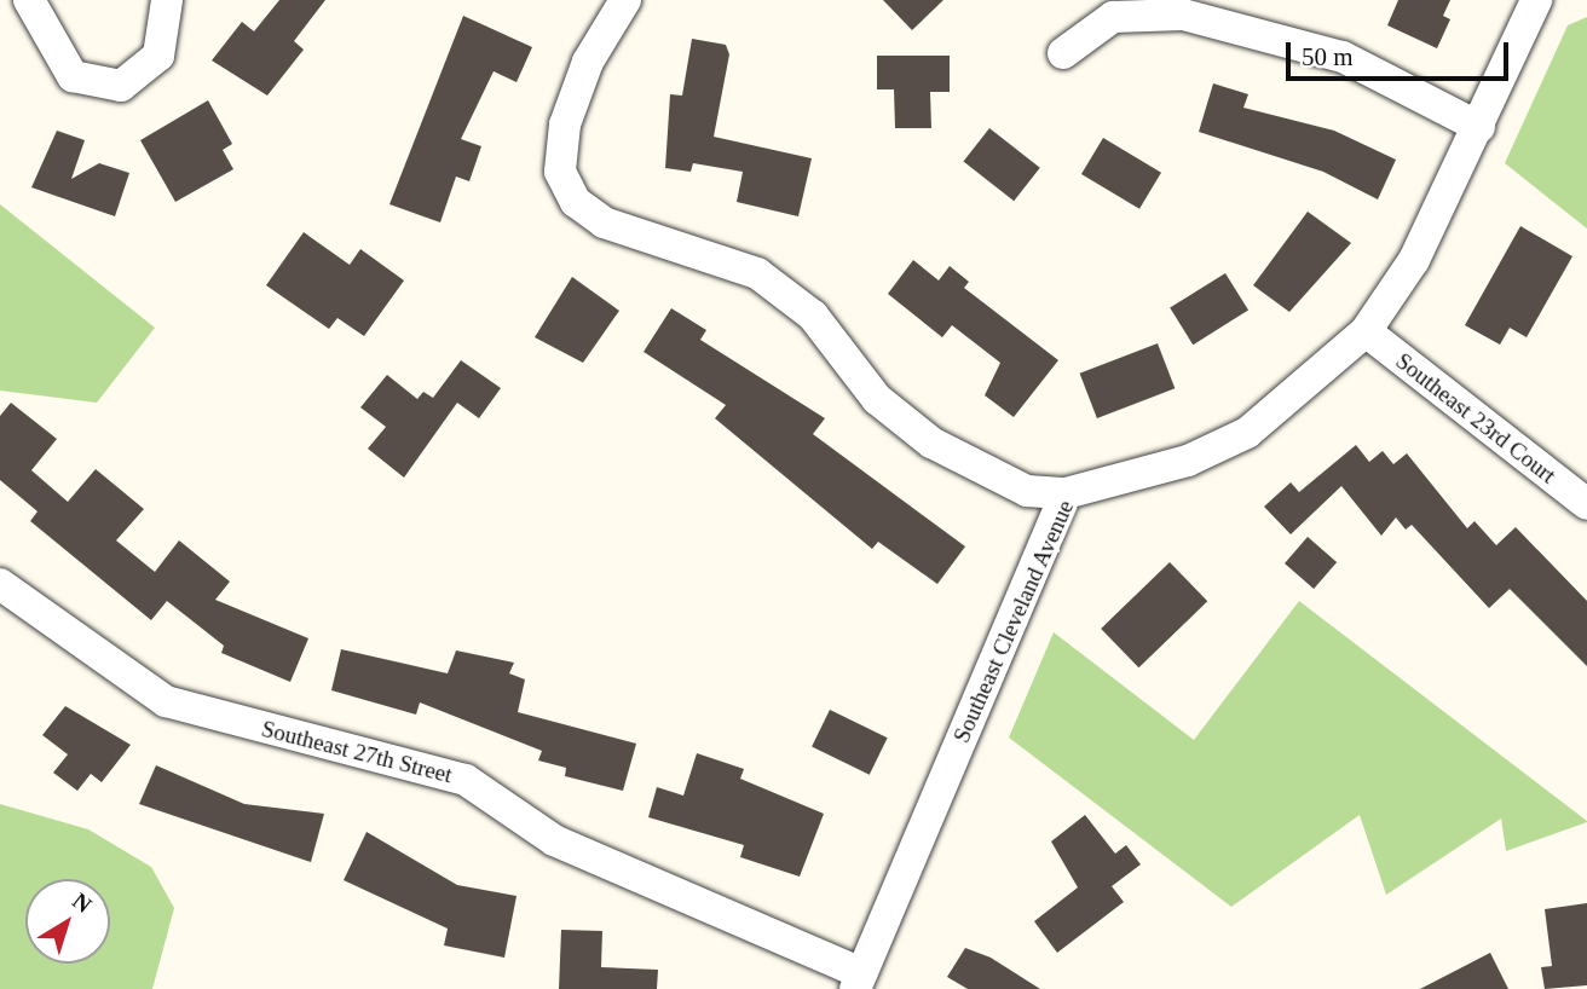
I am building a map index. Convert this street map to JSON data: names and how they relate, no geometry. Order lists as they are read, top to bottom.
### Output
{
  "streets": {
    "street": ["Southeast 23rd Court", "Southeast Cleveland Avenue", "Southeast 27th Street"]
  },
  "crossings": [
    ["Southeast 23rd Court", "Southeast Cleveland Avenue"],
    ["Southeast Cleveland Avenue", "Southeast 27th Street"]
  ],
  "scale_bar": "50 m",
  "north": "top right"
}
